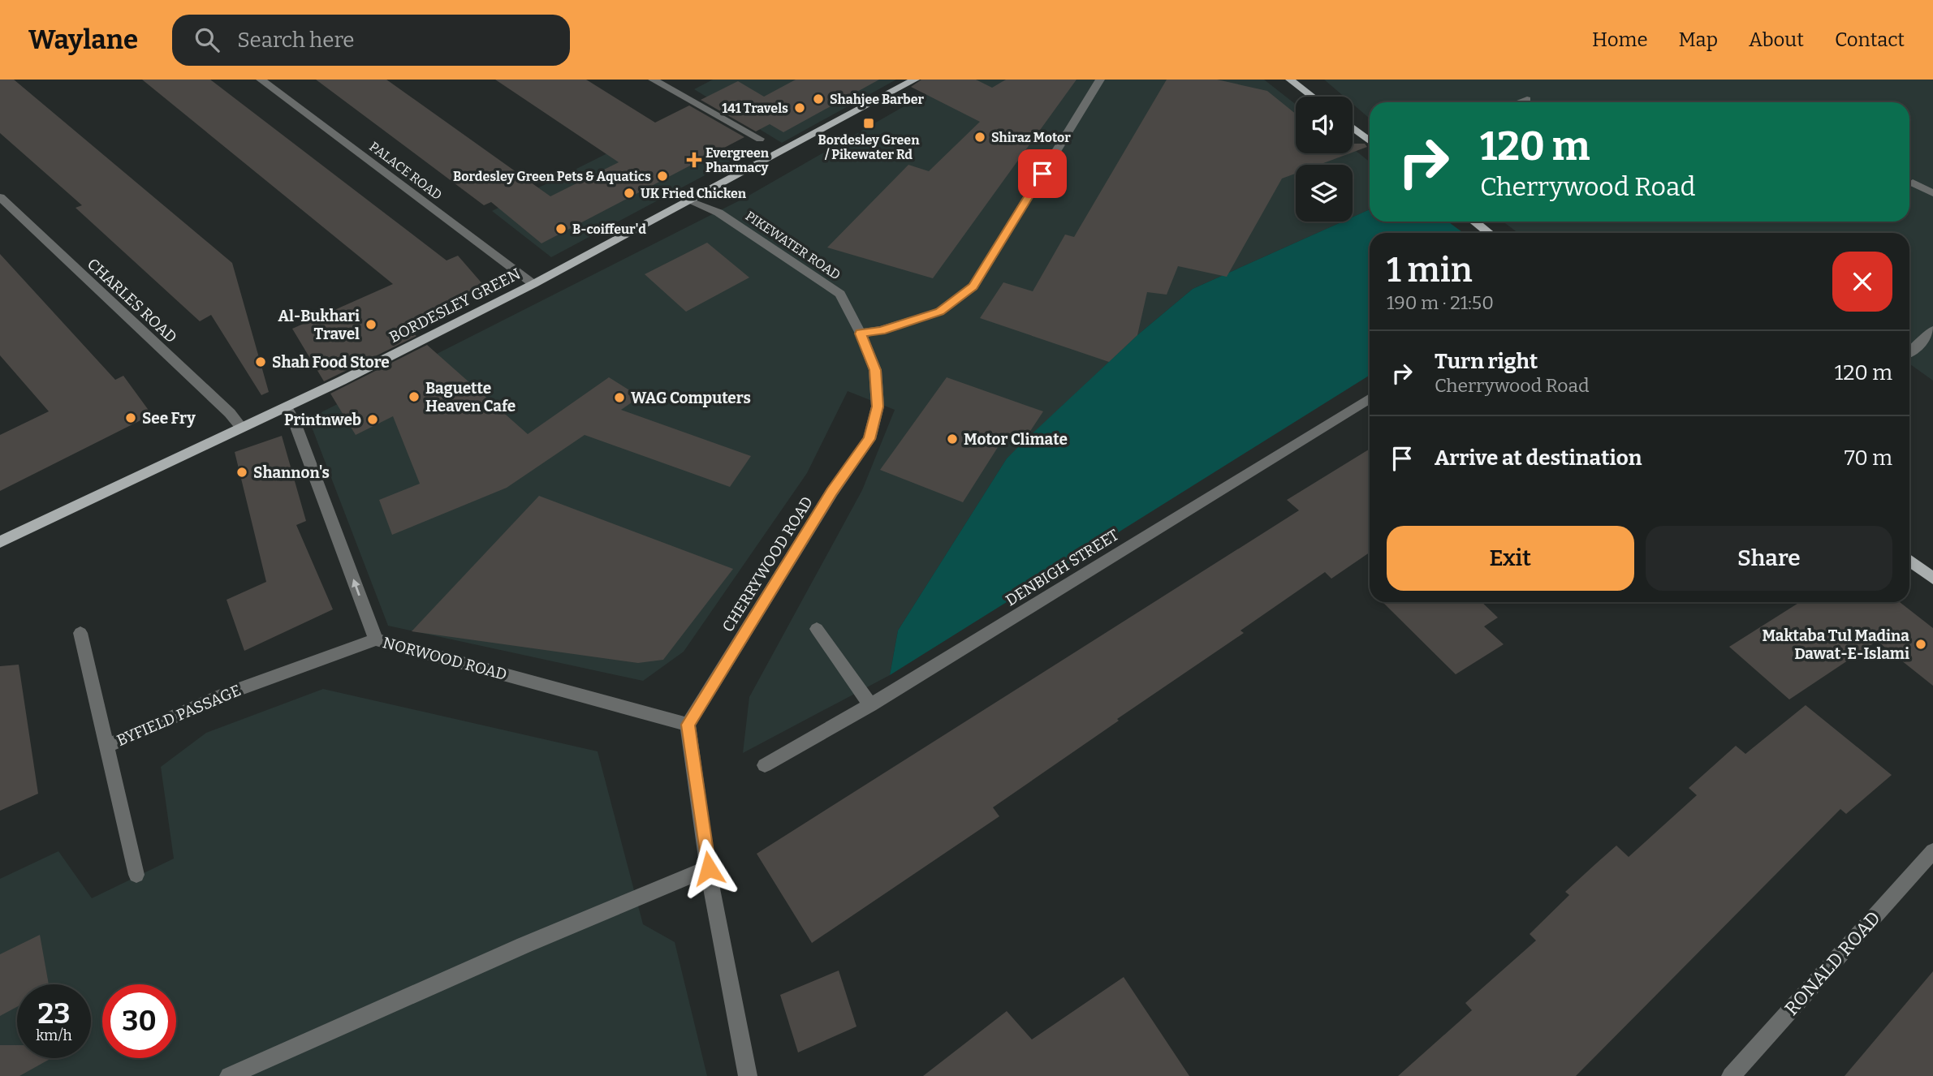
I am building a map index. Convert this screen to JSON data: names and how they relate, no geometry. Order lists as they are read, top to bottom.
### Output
{
  "streets": {
    "main road": ["BORDESLEY GREEN"],
    "street": [
      "PALACE ROAD",
      "PIKEWATER ROAD",
      "CHARLES ROAD",
      "CHERRYWOOD ROAD",
      "DENBIGH STREET",
      "NORWOOD ROAD",
      "BYFIELD PASSAGE",
      "RONALD ROAD"
    ]
  },
  "crossings": [
    ["PALACE ROAD", "BORDESLEY GREEN"],
    ["PIKEWATER ROAD", "BORDESLEY GREEN"],
    ["PIKEWATER ROAD", "CHERRYWOOD ROAD"],
    ["CHARLES ROAD", "BORDESLEY GREEN"],
    ["BORDESLEY GREEN", "NORWOOD ROAD"],
    ["CHERRYWOOD ROAD", "NORWOOD ROAD"],
    ["NORWOOD ROAD", "BYFIELD PASSAGE"]
  ],
  "one_way": ["NORWOOD ROAD"],
  "places": {
    "other": [
      "Shahjee Barber",
      "141 Travels",
      "Shiraz Motor",
      "Bordesley Green Pets & Aquatics",
      "UK Fried Chicken",
      "B-coiffeur'd",
      "Al-Bukhari Travel",
      "Shah Food Store",
      "Baguette Heaven Cafe",
      "WAG Computers",
      "See Fry",
      "Printnweb",
      "Motor Climate",
      "Shannon's",
      "Maktaba Tul Madina Dawat-E-Islami"
    ],
    "transit": ["Bordesley Green / Pikewater Rd"],
    "health": ["Evergreen Pharmacy"]
  },
  "page": {
    "header": "Waylane",
    "search": "Search here",
    "nav": [
      "Home",
      "Map",
      "About",
      "Contact"
    ],
    "turn": ["120 m", "Cherrywood Road"],
    "heading": ["1 min", "190 m · 21:50"],
    "list": [
      {
        "name": "Turn right",
        "note": "Cherrywood Road",
        "value": "120 m"
      },
      {
        "name": "Arrive at destination",
        "value": "70 m"
      }
    ],
    "buttons": ["Exit", "Share"],
    "speed": "23 km/h",
    "limit": "30"
  }
}
